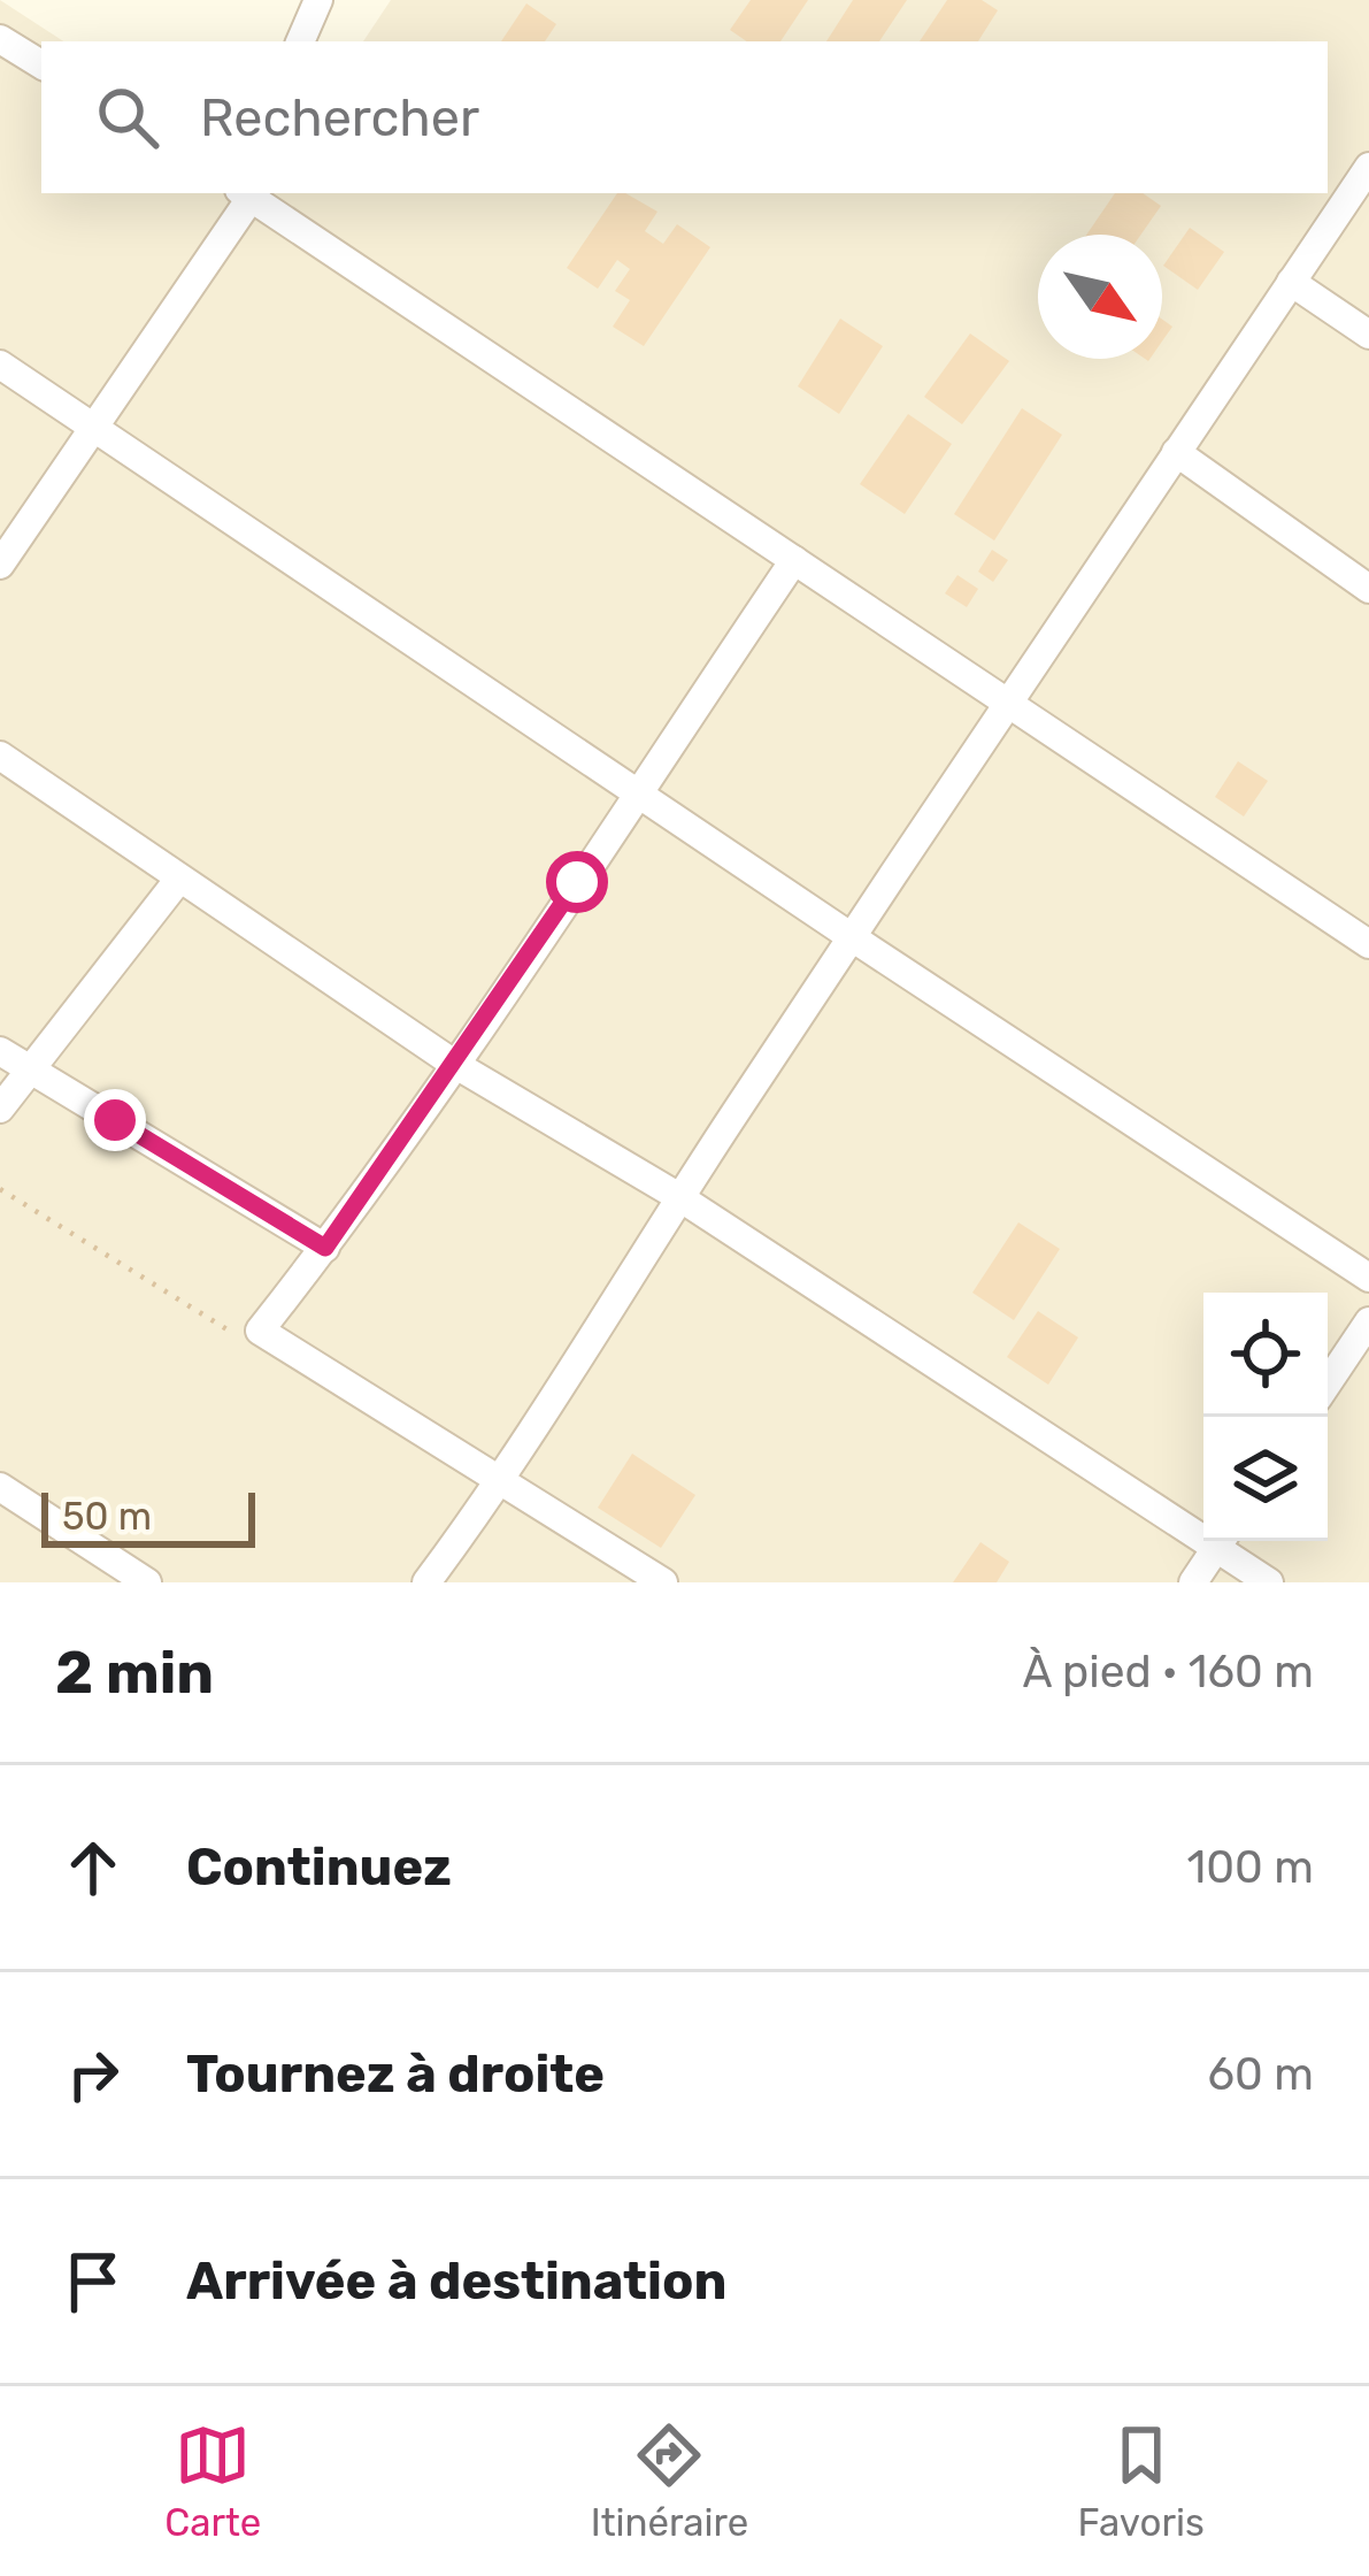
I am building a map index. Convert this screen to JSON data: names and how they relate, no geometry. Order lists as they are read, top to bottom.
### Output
{
  "scale_bar": "50 m",
  "north": "bottom right",
  "page": {
    "search": "Rechercher",
    "scale": "50 m",
    "heading": ["2 min", "À pied · 160 m"],
    "list": [
      ["Continuez", "100 m"],
      ["Tournez à droite", "60 m"],
      "Arrivée à destination"
    ],
    "nav": ["Carte", "Itinéraire", "Favoris"]
  }
}
